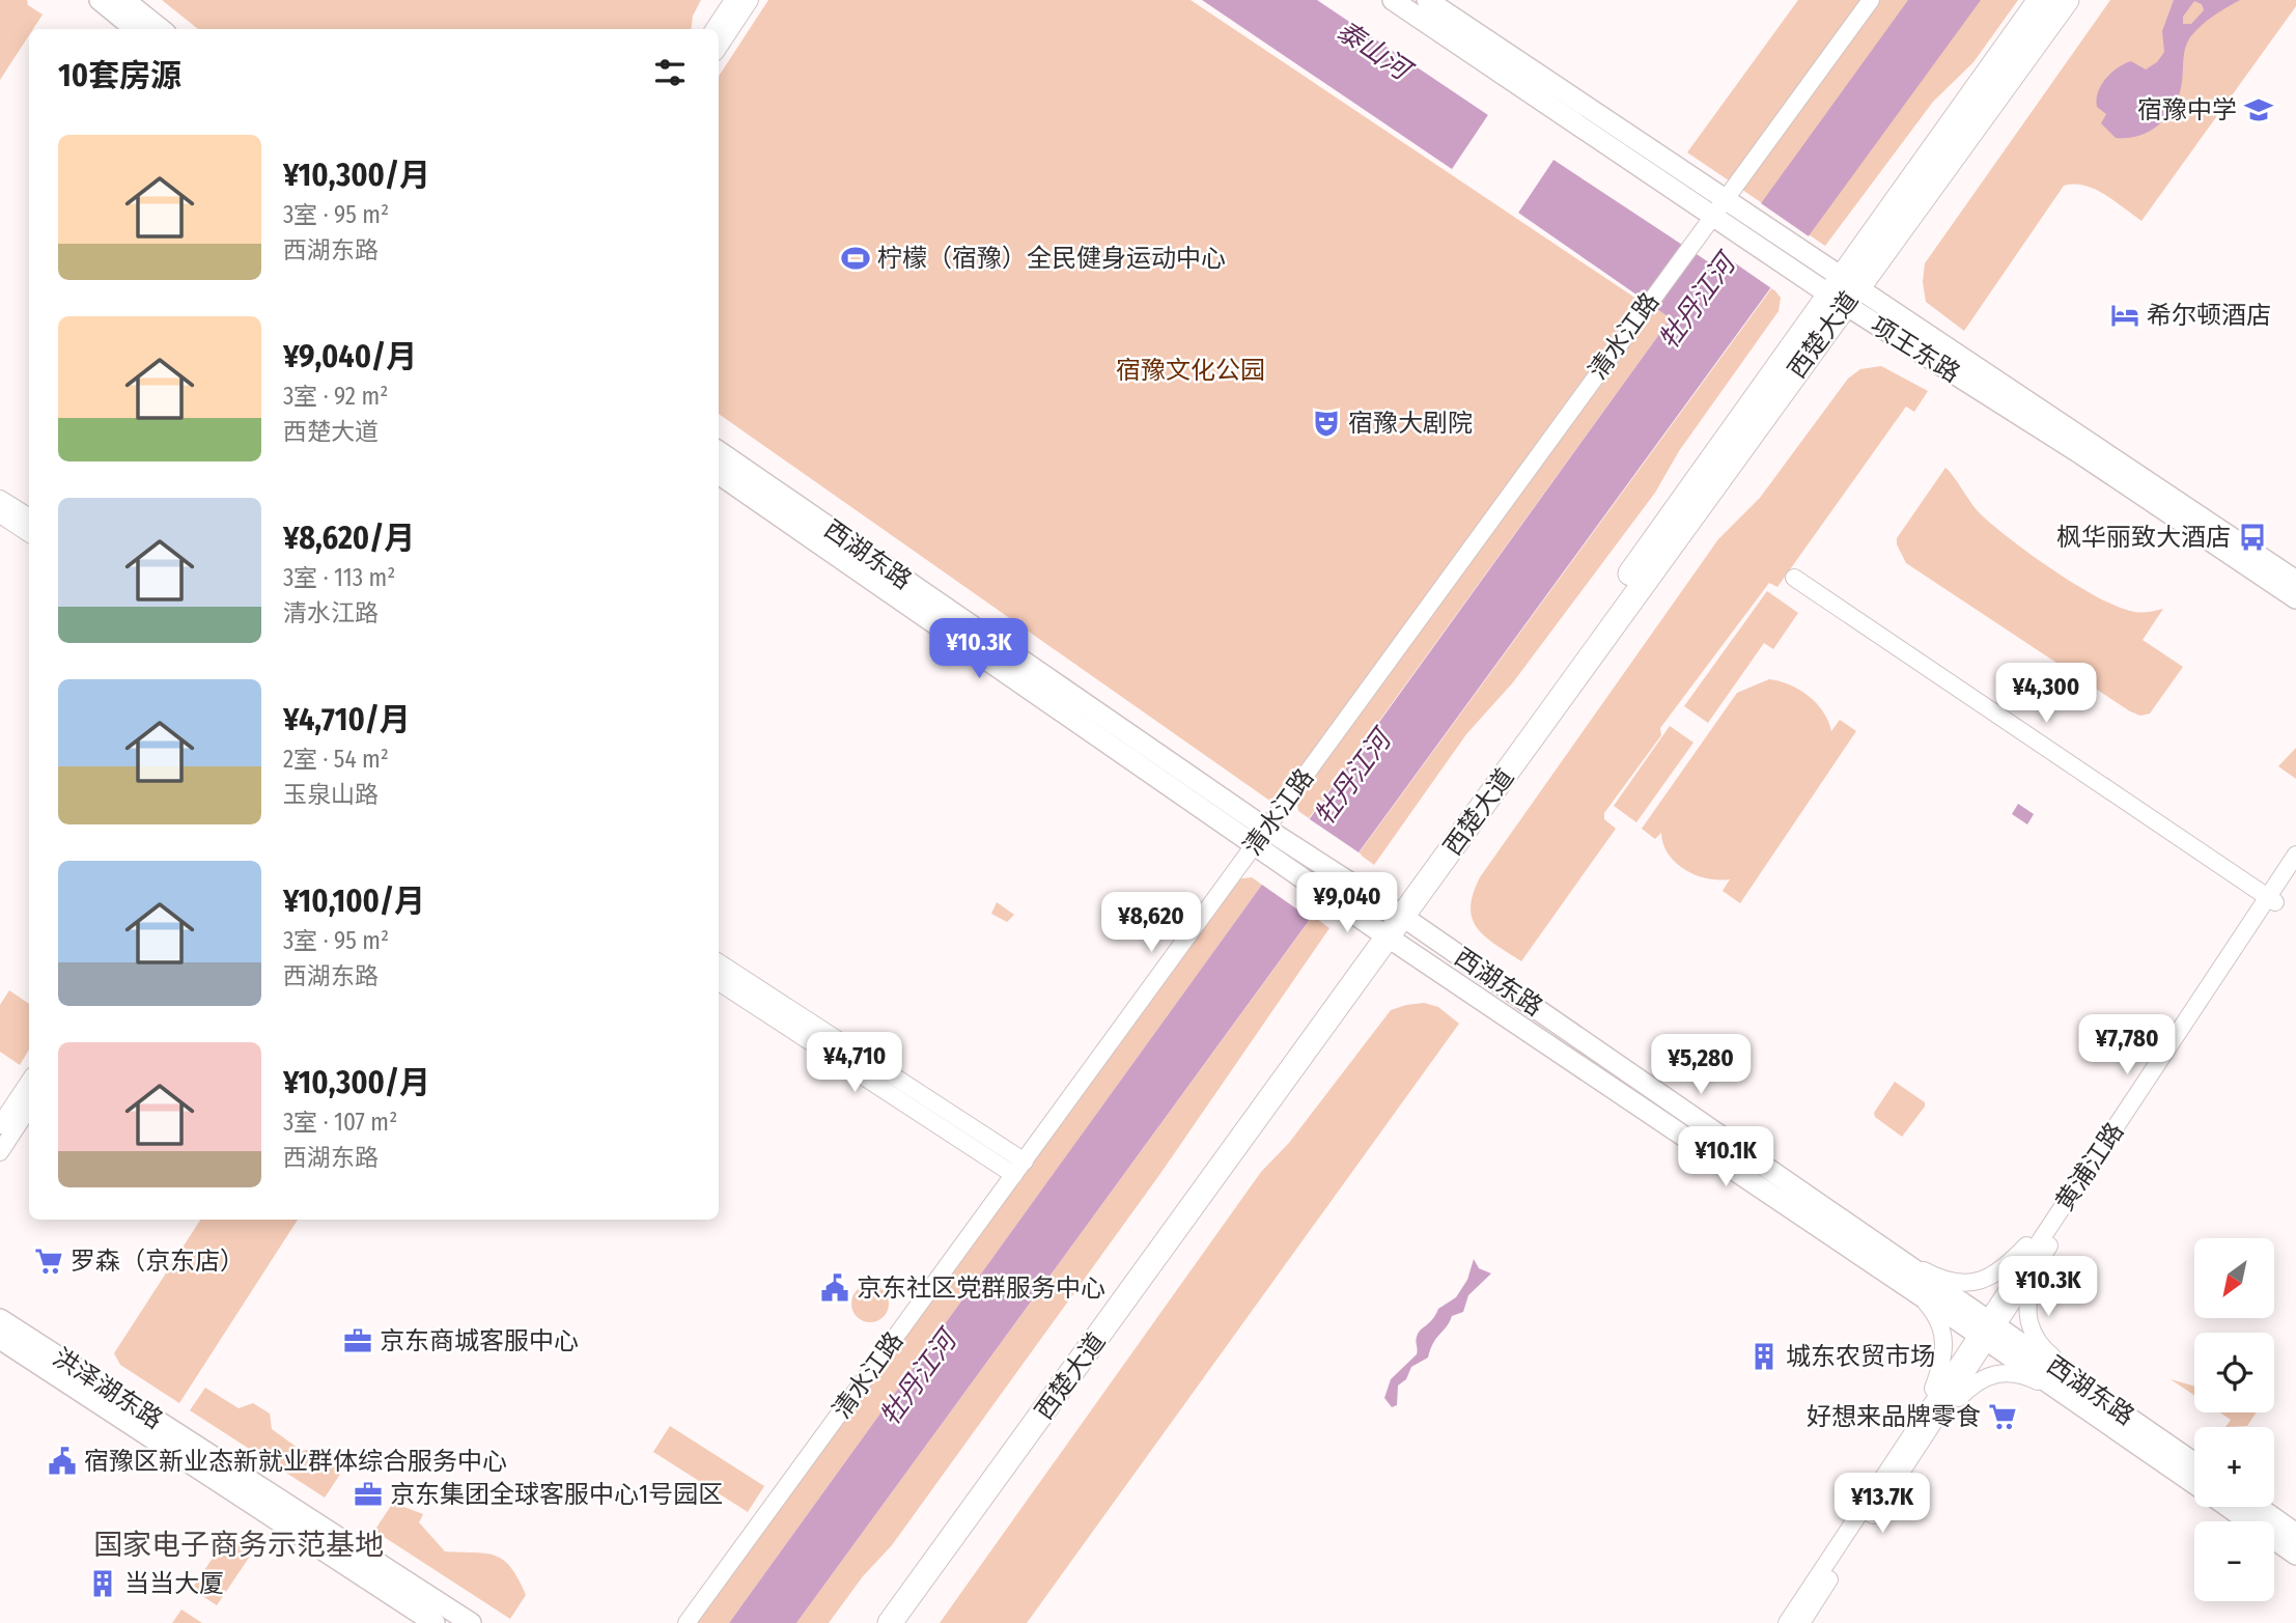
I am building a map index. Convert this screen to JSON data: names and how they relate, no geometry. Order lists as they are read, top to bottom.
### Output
{
  "streets": {
    "highway": ["西楚大道"],
    "main road": ["项王东路", "西湖东路", "洪泽湖东路"],
    "street": ["清水江路", "黄浦江路"]
  },
  "crossings": [
    ["西楚大道", "项王东路"],
    ["西楚大道", "西湖东路"],
    ["清水江路", "项王东路"],
    ["清水江路", "西湖东路"],
    ["西湖东路", "黄浦江路"]
  ],
  "districts": ["国家电子商务示范基地"],
  "water": ["泰山河", "牡丹江河"],
  "parks": ["宿豫文化公园"],
  "places": {
    "school or university": ["宿豫中学"],
    "sports": ["柠檬（宿豫）全民健身运动中心"],
    "hotel": ["希尔顿酒店"],
    "theatre": ["宿豫大剧院"],
    "bus stop": ["枫华丽致大酒店"],
    "supermarket": ["罗森（京东店）", "好想来品牌零食"],
    "public building": ["京东社区党群服务中心", "宿豫区新业态新就业群体综合服务中心"],
    "office": ["京东商城客服中心", "京东集团全球客服中心1号园区"],
    "building": ["城东农贸市场", "当当大厦"]
  },
  "north": "bottom left",
  "page": {
    "heading": "10套房源",
    "list": [
      {
        "name": "¥10,300/月",
        "note": "3室 · 95 m² · 西湖东路"
      },
      {
        "name": "¥9,040/月",
        "note": "3室 · 92 m² · 西楚大道"
      },
      {
        "name": "¥8,620/月",
        "note": "3室 · 113 m² · 清水江路"
      },
      {
        "name": "¥4,710/月",
        "note": "2室 · 54 m² · 玉泉山路"
      },
      {
        "name": "¥10,100/月",
        "note": "3室 · 95 m² · 西湖东路"
      },
      {
        "name": "¥10,300/月",
        "note": "3室 · 107 m² · 西湖东路"
      }
    ],
    "price": [
      "¥10.3K",
      "¥4,300",
      "¥9,040",
      "¥8,620",
      "¥7,780",
      "¥4,710",
      "¥5,280",
      "¥10.1K",
      "¥10.3K",
      "¥13.7K"
    ],
    "map_buttons": ["+", "−"]
  }
}
